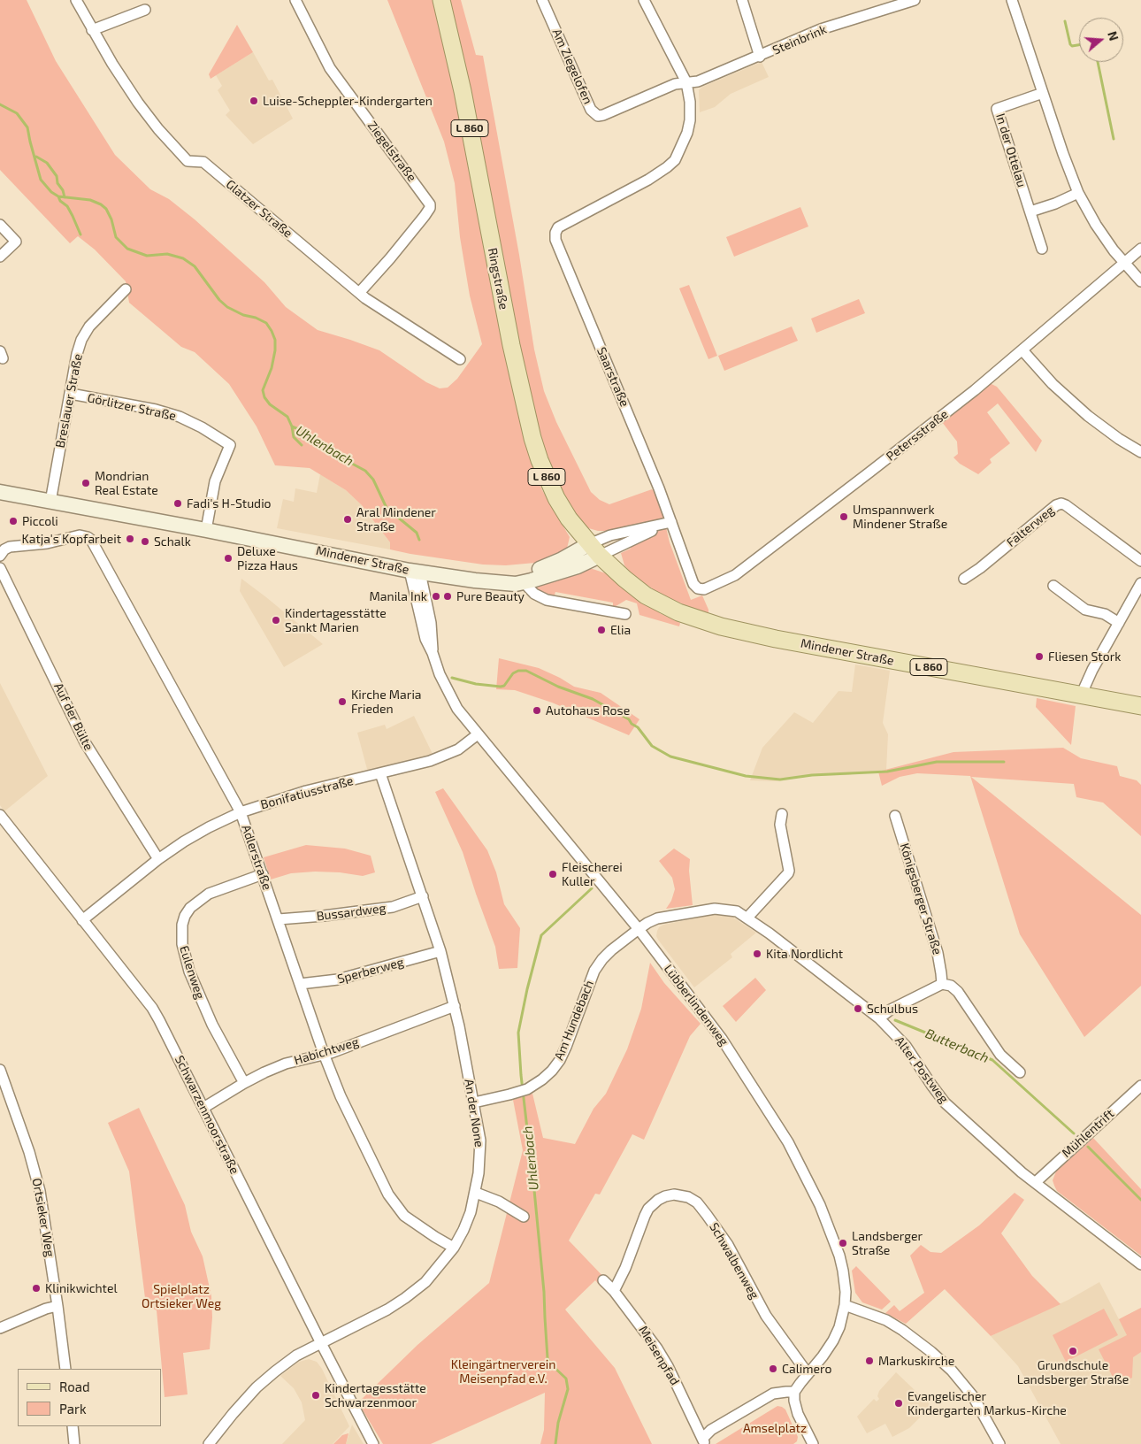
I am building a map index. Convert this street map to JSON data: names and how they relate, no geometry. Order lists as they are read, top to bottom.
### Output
{
  "streets": {
    "main road": ["L 860", "Ringstraße", "Mindener Straße"],
    "street": [
      "Steinbrink",
      "Am Ziegelofen",
      "In der Ottelau",
      "Ziegelstraße",
      "Glatzer Straße",
      "Saarstraße",
      "Breslauer Straße",
      "Görlitzer Straße",
      "Petersstraße",
      "Falterweg",
      "Auf der Bülte",
      "Bonifatiusstraße",
      "Adlerstraße",
      "Königsberger Straße",
      "Bussardweg",
      "Sperberweg",
      "Eulenweg",
      "Lübberlindenweg",
      "Am Hundebach",
      "Habichtweg",
      "Alter Postweg",
      "An der None",
      "Schwarzenmoorstraße",
      "Mühlentrift",
      "Ortsieker Weg",
      "Schwalbenweg",
      "Meisenpfad"
    ]
  },
  "crossings": [
    ["Steinbrink", "Am Ziegelofen"],
    ["Steinbrink", "Saarstraße"],
    ["Am Ziegelofen", "Saarstraße"],
    ["Ziegelstraße", "Glatzer Straße"],
    ["Ringstraße", "Mindener Straße"],
    ["Saarstraße", "Petersstraße"],
    ["Breslauer Straße", "Görlitzer Straße"],
    ["Breslauer Straße", "Mindener Straße"],
    ["Görlitzer Straße", "Mindener Straße"],
    ["Mindener Straße", "Lübberlindenweg"],
    ["Auf der Bülte", "Bonifatiusstraße"],
    ["Bonifatiusstraße", "Adlerstraße"],
    ["Bonifatiusstraße", "Lübberlindenweg"],
    ["Bonifatiusstraße", "An der None"],
    ["Bonifatiusstraße", "Schwarzenmoorstraße"],
    ["Adlerstraße", "Bussardweg"],
    ["Adlerstraße", "Sperberweg"],
    ["Adlerstraße", "Eulenweg"],
    ["Adlerstraße", "Habichtweg"],
    ["Adlerstraße", "An der None"],
    ["Bussardweg", "An der None"],
    ["Sperberweg", "An der None"],
    ["Eulenweg", "Habichtweg"],
    ["Lübberlindenweg", "Am Hundebach"],
    ["Lübberlindenweg", "Alter Postweg"],
    ["Lübberlindenweg", "Schwalbenweg"],
    ["Am Hundebach", "Alter Postweg"],
    ["Am Hundebach", "An der None"],
    ["Habichtweg", "An der None"],
    ["Habichtweg", "Schwarzenmoorstraße"],
    ["Alter Postweg", "Mühlentrift"],
    ["An der None", "Schwarzenmoorstraße"],
    ["Schwalbenweg", "Meisenpfad"]
  ],
  "water": ["Uhlenbach", "Butterbach"],
  "parks": ["Spielplatz Ortsieker Weg", "Kleingärtnerverein Meisenpfad e.V.", "Amselplatz"],
  "places": [
    "Luise-Scheppler-Kindergarten",
    "Mondrian Real Estate",
    "Fadi's H-Studio",
    "Umspannwerk Mindener Straße",
    "Aral Mindener Straße",
    "Piccoli",
    "Katja's Kopfarbeit",
    "Schalk",
    "Deluxe Pizza Haus",
    "Manila Ink",
    "Pure Beauty",
    "Kindertagesstätte Sankt Marien",
    "Elia",
    "Fliesen Stork",
    "Kirche Maria Frieden",
    "Autohaus Rose",
    "Fleischerei Kuller",
    "Kita Nordlicht",
    "Schulbus",
    "Landsberger Straße",
    "Klinikwichtel",
    "Grundschule Landsberger Straße",
    "Markuskirche",
    "Calimero",
    "Kindertagesstätte Schwarzenmoor",
    "Evangelischer Kindergarten Markus-Kirche"
  ],
  "legend": ["Road", "Park"],
  "north": "right"
}
